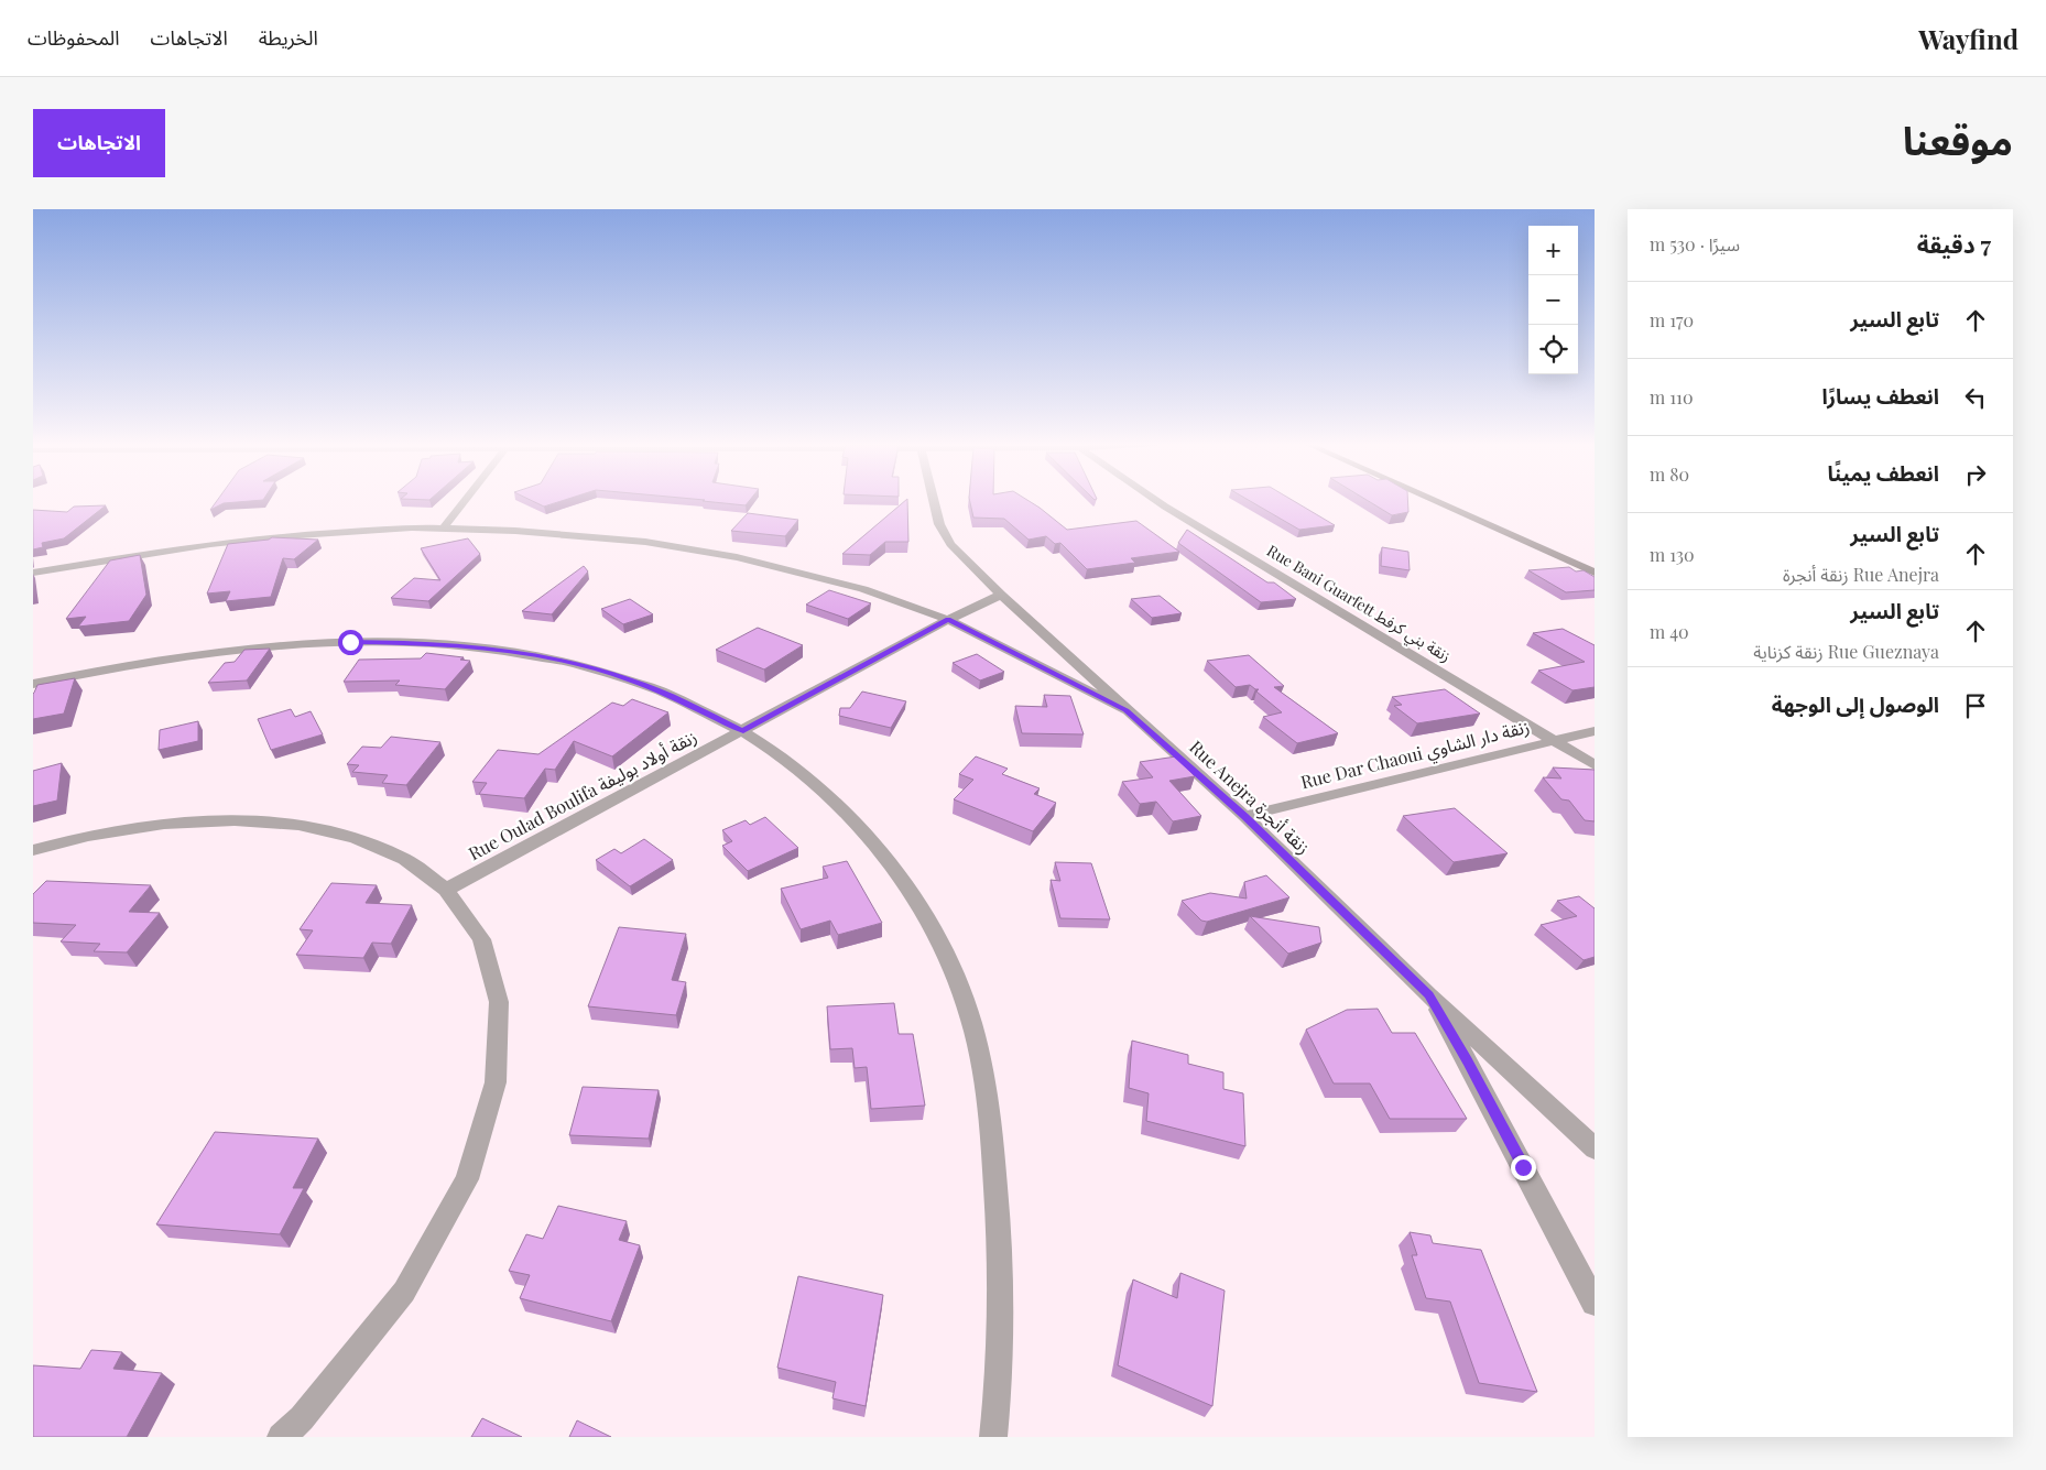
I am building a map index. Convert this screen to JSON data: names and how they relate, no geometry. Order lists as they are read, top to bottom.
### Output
{
  "streets": {
    "street": [
      "Rue Bani Guarfett زنقة بني كرفط",
      "Rue Dar Chaoui زنقة دار الشاوي",
      "Rue Oulad Boulifa زنقة أولاد بوليفة",
      "Rue Anejra زنقة أنجرة"
    ]
  },
  "crossings": [
    ["Rue Bani Guarfett زنقة بني كرفط", "Rue Dar Chaoui زنقة دار الشاوي"],
    ["Rue Dar Chaoui زنقة دار الشاوي", "Rue Anejra زنقة أنجرة"],
    ["Rue Oulad Boulifa زنقة أولاد بوليفة", "Rue Anejra زنقة أنجرة"]
  ],
  "page": {
    "header": "Wayfind",
    "nav": ["الخريطة", "الاتجاهات", "المحفوظات"],
    "title": "موقعنا",
    "buttons": "الاتجاهات",
    "heading": ["7 دقيقة", "سيرًا · 530 m"],
    "map_buttons": ["+", "−"],
    "list": [
      ["تابع السير", "170 m"],
      ["انعطف يسارًا", "110 m"],
      ["انعطف يمينًا", "80 m"],
      ["تابع السير", "Rue Anejra زنقة أنجرة", "130 m"],
      ["تابع السير", "Rue Gueznaya زنقة كزناية", "40 m"],
      "الوصول إلى الوجهة"
    ]
  }
}
